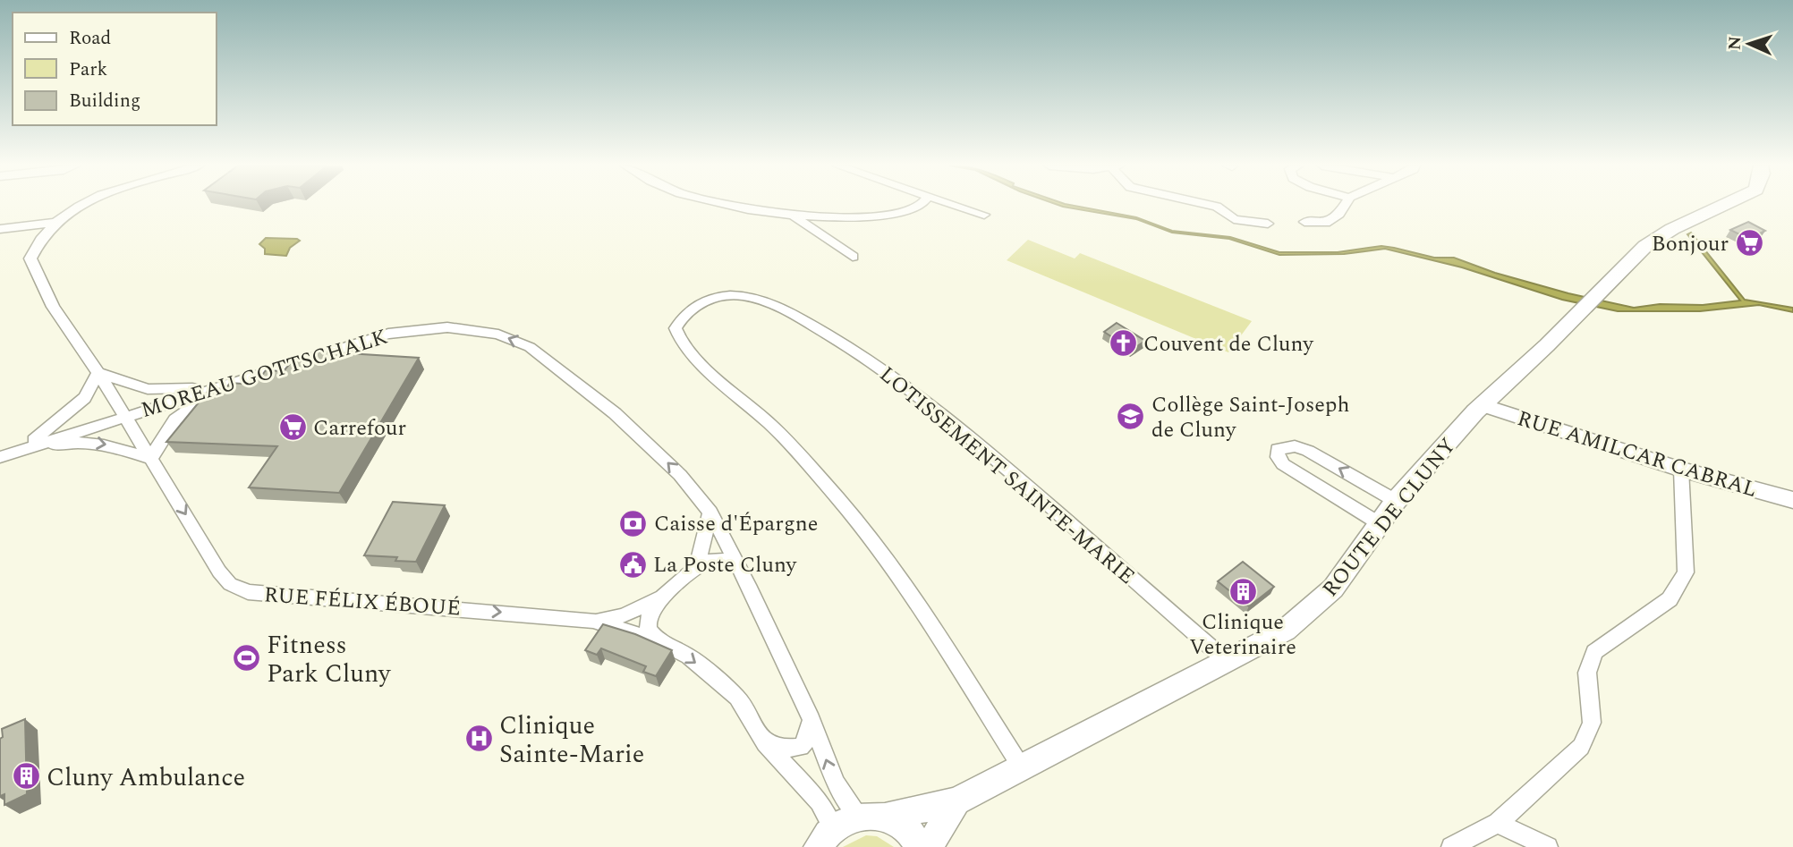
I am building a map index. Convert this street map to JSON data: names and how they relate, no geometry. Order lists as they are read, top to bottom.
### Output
{
  "streets": {
    "main road": ["ROUTE DE CLUNY"],
    "street": [
      "MOREAU GOTTSCHALK",
      "RUE AMILCAR CABRAL",
      "LOTISSEMENT SAINTE-MARIE",
      "RUE FÉLIX ÉBOUÉ"
    ]
  },
  "crossings": [
    ["MOREAU GOTTSCHALK", "RUE FÉLIX ÉBOUÉ"],
    ["RUE AMILCAR CABRAL", "ROUTE DE CLUNY"],
    ["LOTISSEMENT SAINTE-MARIE", "ROUTE DE CLUNY"]
  ],
  "one_way": ["MOREAU GOTTSCHALK", "RUE FÉLIX ÉBOUÉ"],
  "places": {
    "supermarket": ["Bonjour", "Carrefour"],
    "church": ["Couvent de Cluny"],
    "school or university": ["Collège Saint-Joseph de Cluny"],
    "bank": ["Caisse d'Épargne"],
    "public building": ["La Poste Cluny"],
    "building": ["Clinique Veterinaire", "Cluny Ambulance"],
    "sports": ["Fitness Park Cluny"],
    "hospital": ["Clinique Sainte-Marie"]
  },
  "legend": ["Road", "Park", "Building"],
  "north": "left"
}
